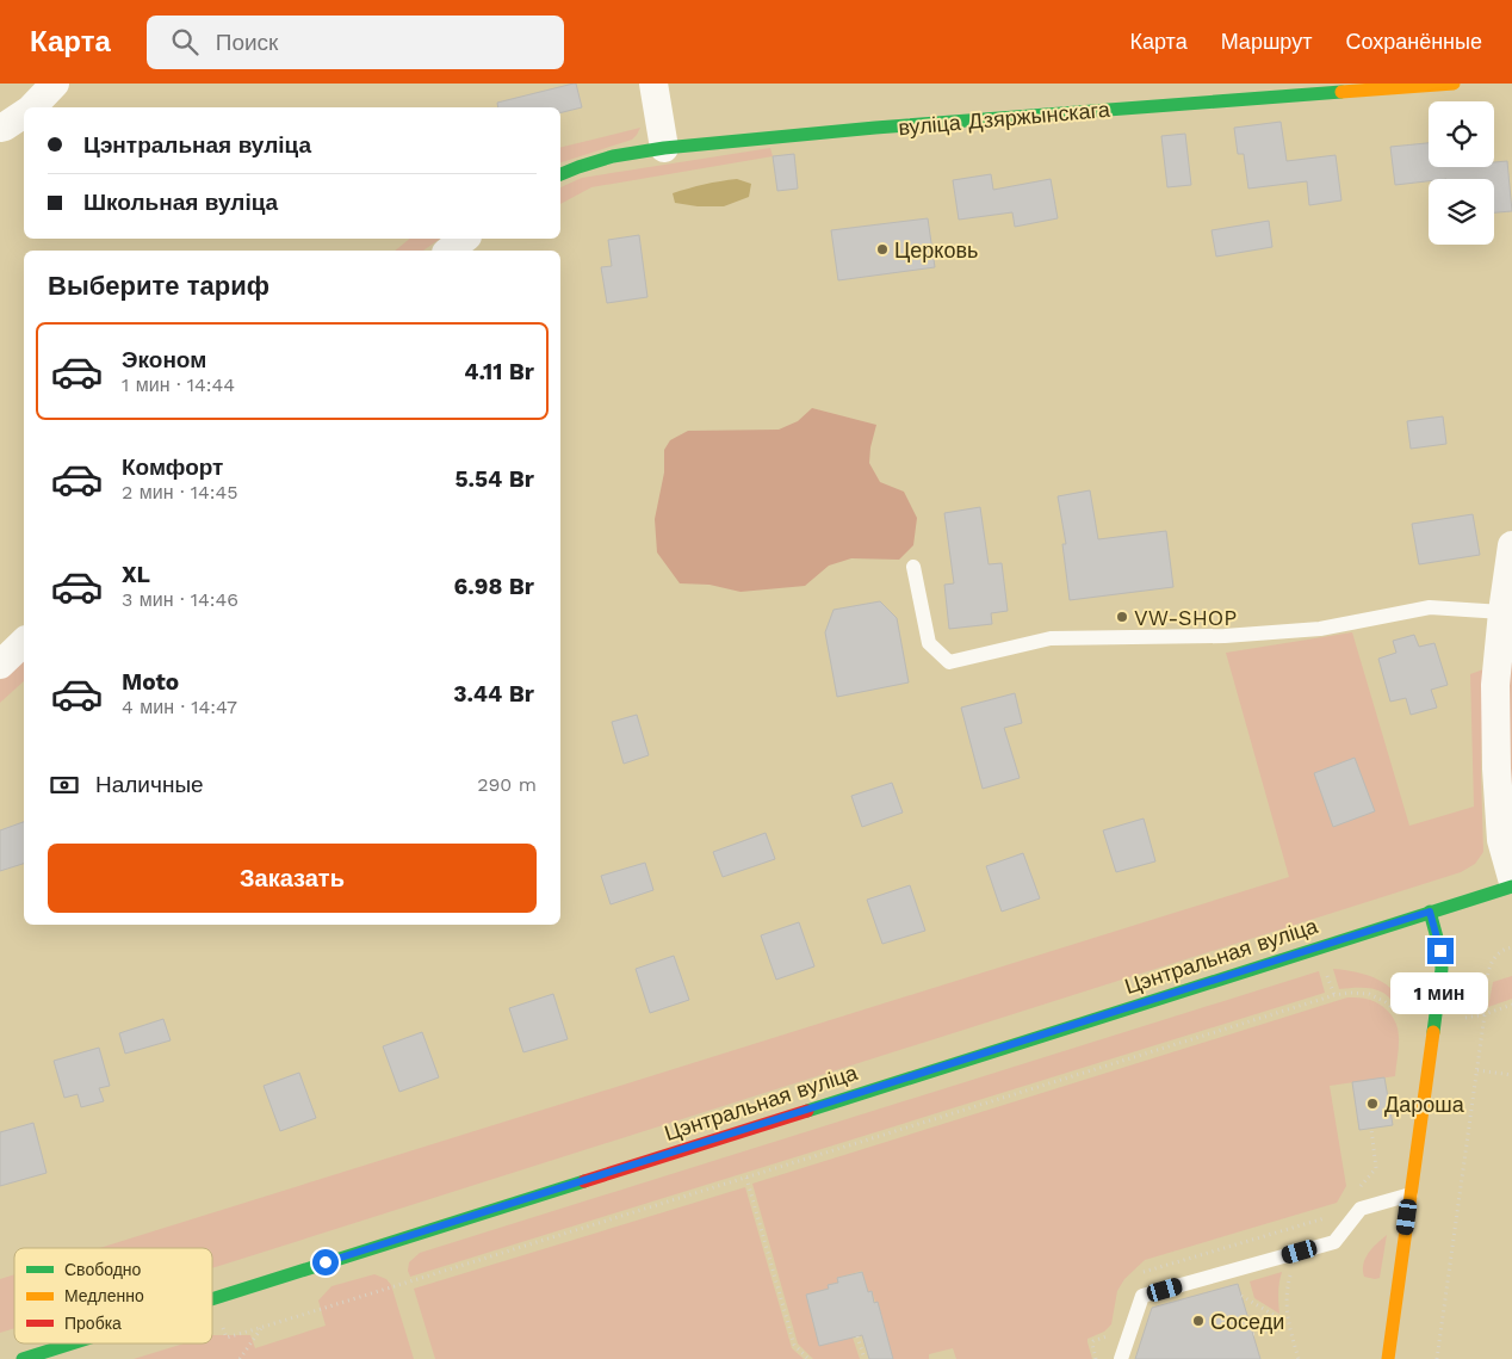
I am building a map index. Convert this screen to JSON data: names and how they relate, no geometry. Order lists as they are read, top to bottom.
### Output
{
  "streets": {
    "main road": ["вуліца Дзяржынскага", "Цэнтральная вуліца"]
  },
  "places": [
    "Церковь",
    "VW-SHOP",
    "Дароша",
    "Соседи"
  ],
  "legend": ["Свободно", "Медленно", "Пробка"],
  "page": {
    "header": "Карта",
    "search": "Поиск",
    "nav": ["Карта", "Маршрут", "Сохранённые"],
    "banner": ["Цэнтральная вуліца", "Школьная вуліца"],
    "heading": "Выберите тариф",
    "list": [
      {
        "name": "Эконом",
        "note": "1 мин · 14:44",
        "value": "4.11 Br"
      },
      {
        "name": "Комфорт",
        "note": "2 мин · 14:45",
        "value": "5.54 Br"
      },
      {
        "name": "XL",
        "note": "3 мин · 14:46",
        "value": "6.98 Br"
      },
      {
        "name": "Moto",
        "note": "4 мин · 14:47",
        "value": "3.44 Br"
      }
    ],
    "pay": ["Наличные", "290 m"],
    "buttons": "Заказать",
    "bubble": "1 мин"
  }
}
